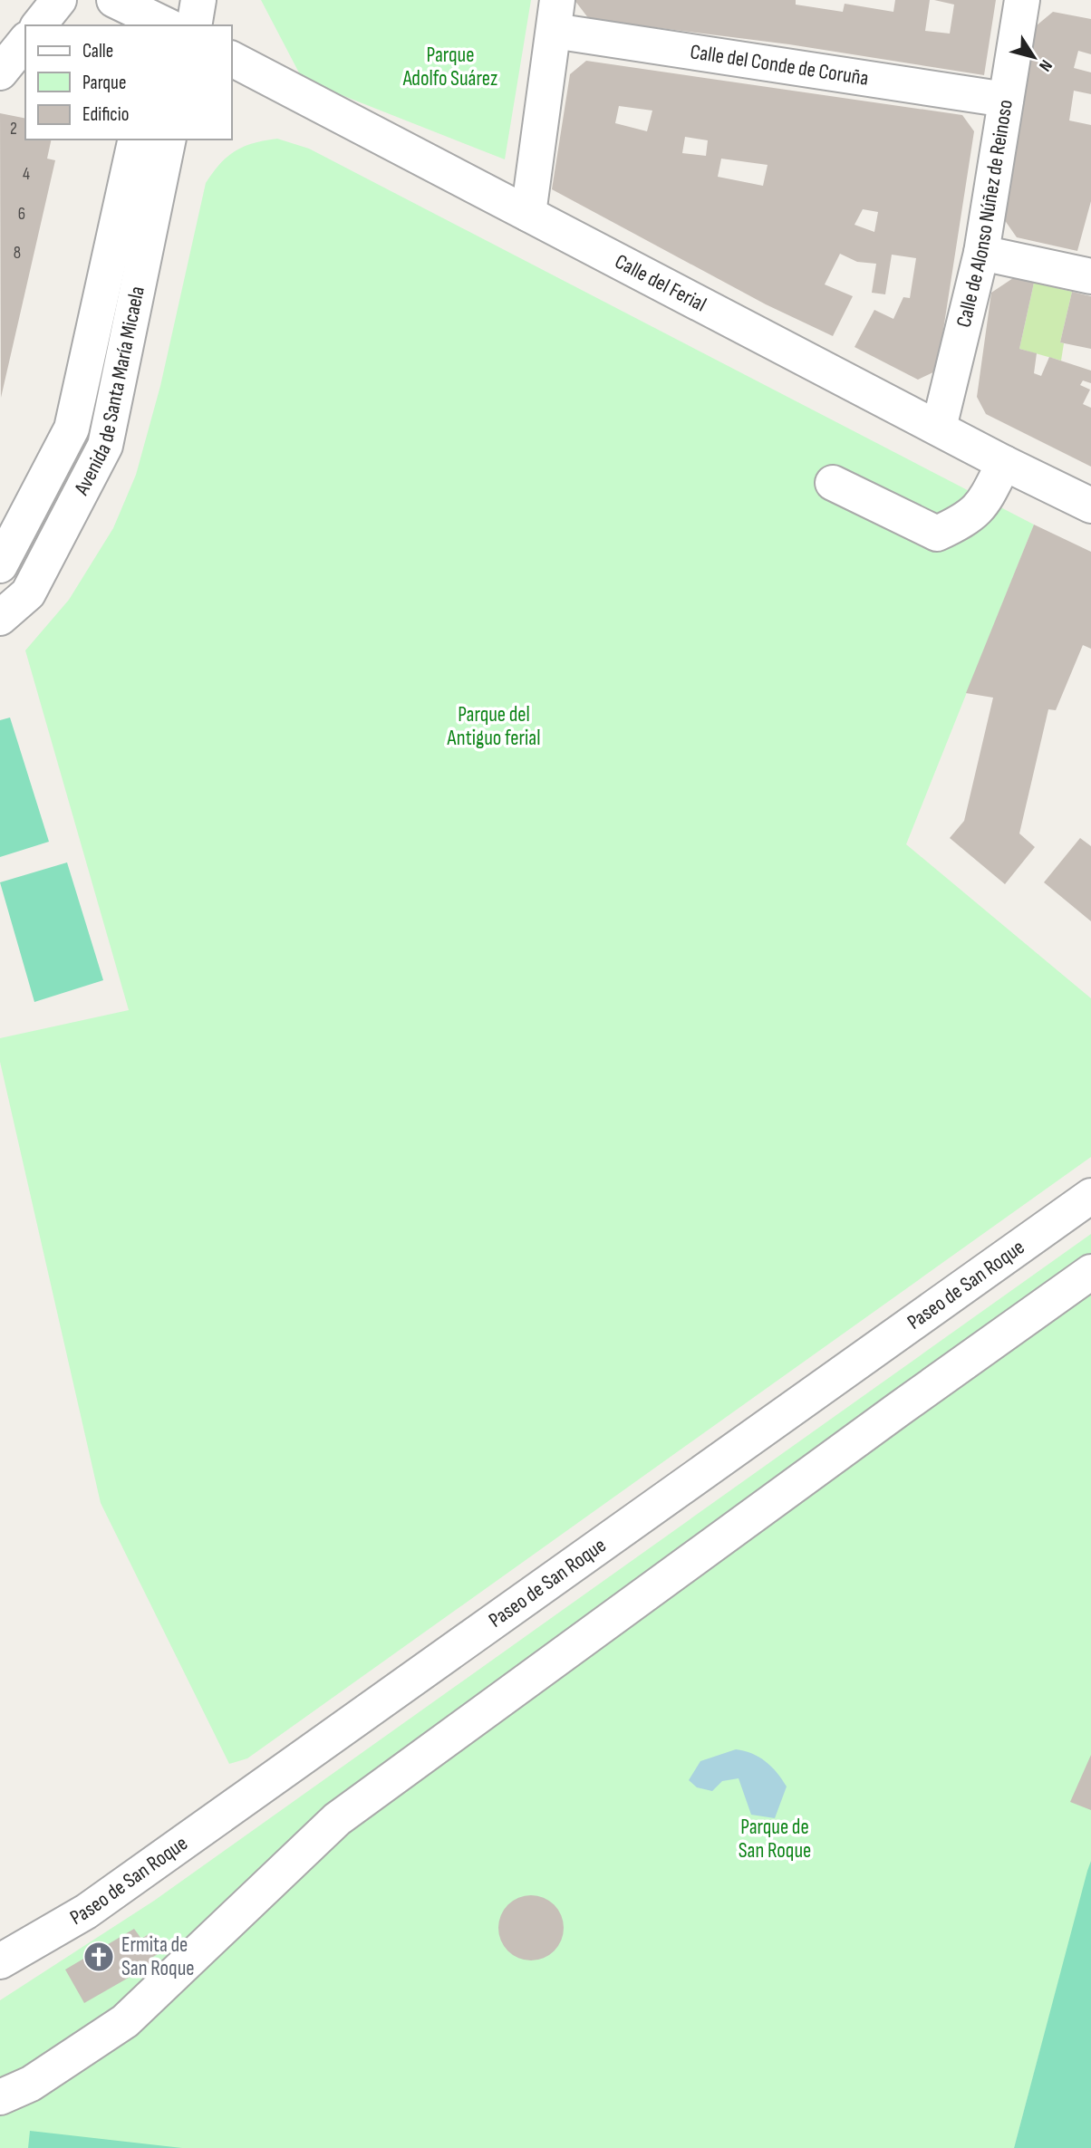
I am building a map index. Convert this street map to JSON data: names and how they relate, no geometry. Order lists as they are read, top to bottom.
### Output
{
  "streets": {
    "street": [
      "Calle del Conde de Coruña",
      "Calle de Alonso Núñez de Reinoso",
      "Calle del Ferial",
      "Avenida de Santa María Micaela",
      "Paseo de San Roque"
    ]
  },
  "crossings": [
    ["Calle del Conde de Coruña", "Calle de Alonso Núñez de Reinoso"],
    ["Calle de Alonso Núñez de Reinoso", "Calle del Ferial"]
  ],
  "parks": ["Parque Adolfo Suárez", "Parque del Antiguo ferial", "Parque de San Roque"],
  "places": {
    "church": ["Ermita de San Roque"]
  },
  "house_numbers": [
    "2",
    "4",
    "6",
    "8"
  ],
  "legend": ["Calle", "Parque", "Edificio"],
  "north": "bottom right"
}
